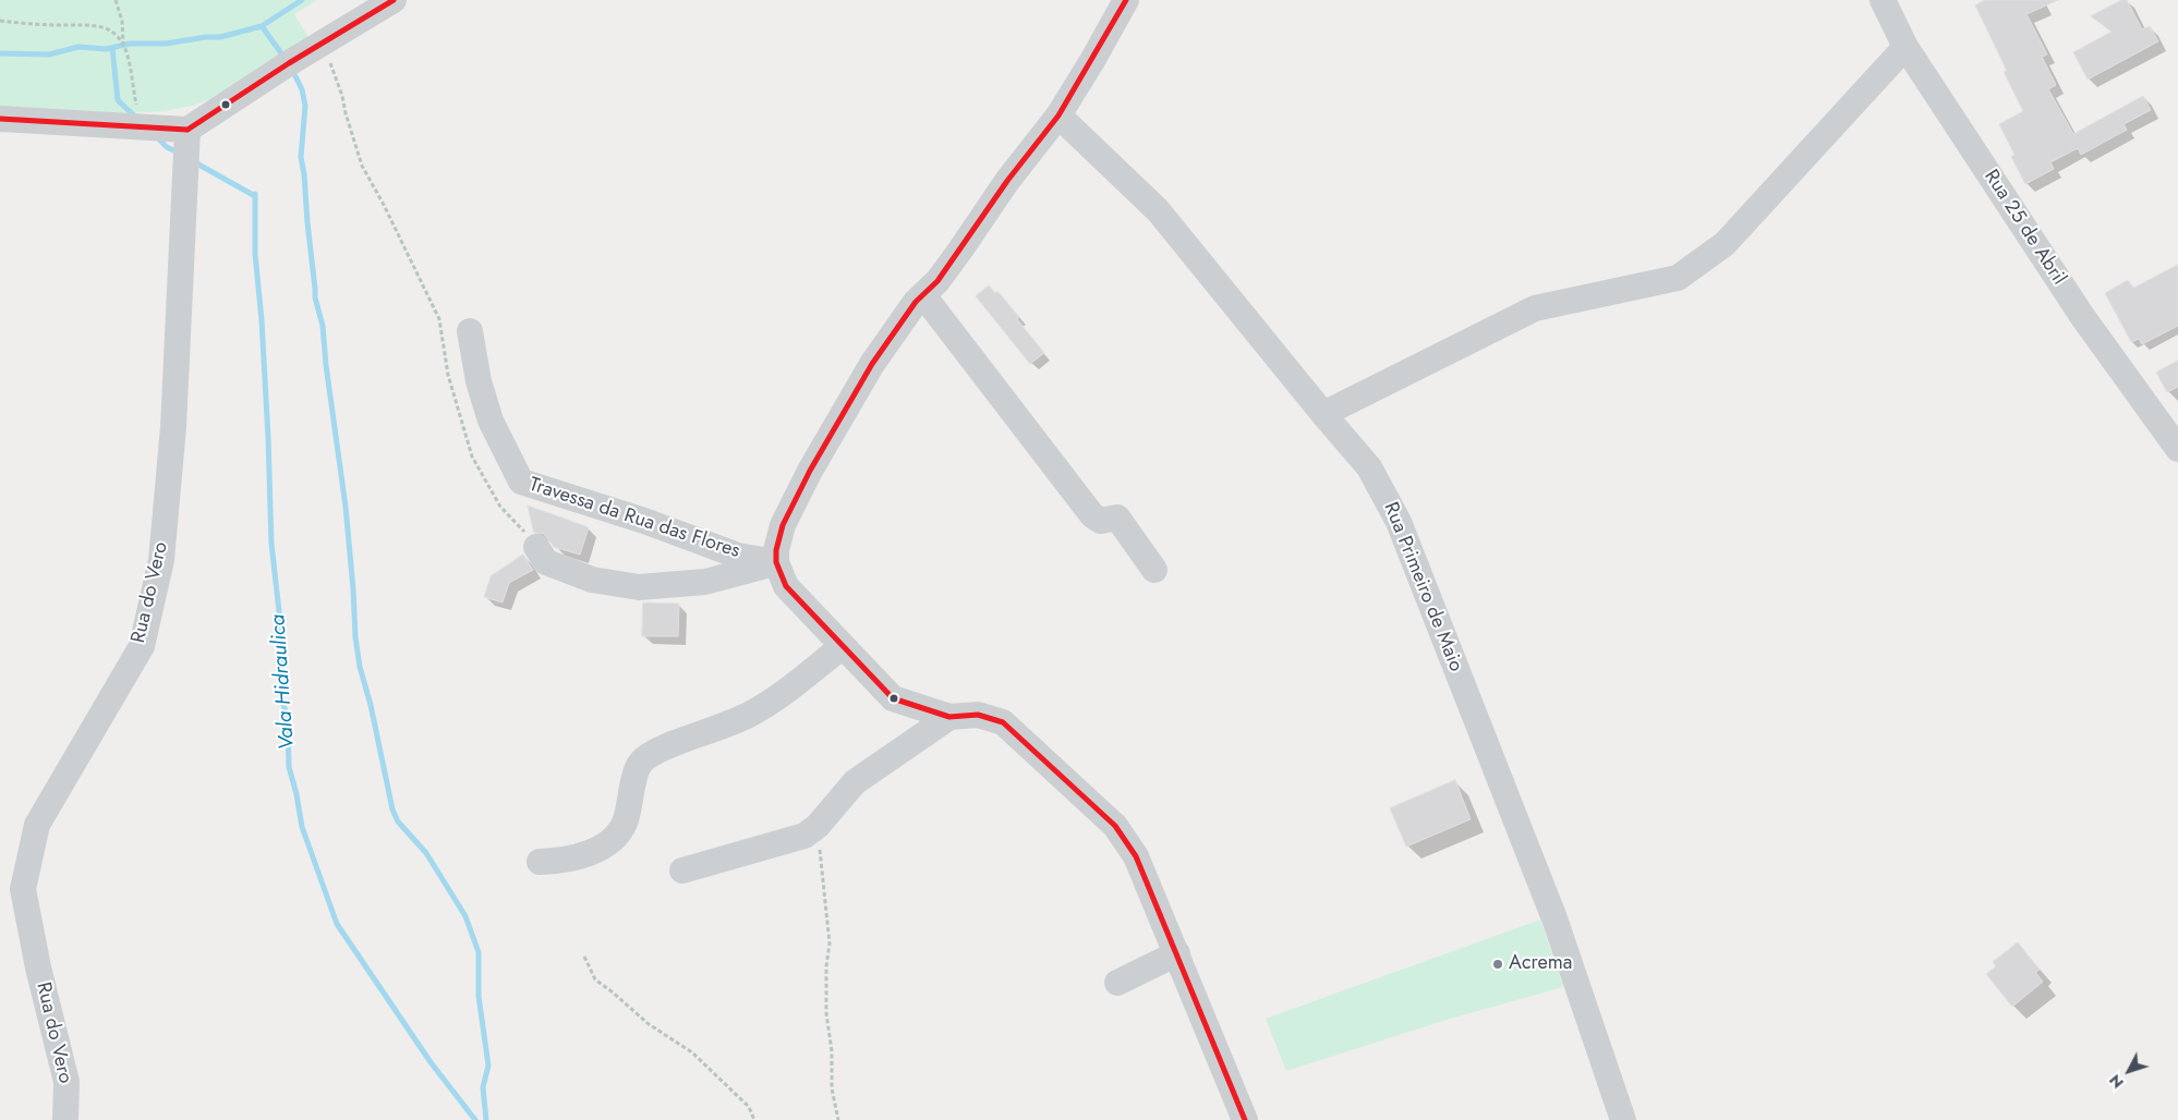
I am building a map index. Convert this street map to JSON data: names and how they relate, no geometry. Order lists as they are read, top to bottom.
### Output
{
  "streets": {
    "street": [
      "Rua 25 de Abril",
      "Travessa da Rua das Flores",
      "Rua Primeiro de Maio",
      "Rua do Vero"
    ]
  },
  "water": ["Vala Hidraulica"],
  "places": ["Acrema"],
  "north": "bottom left"
}
